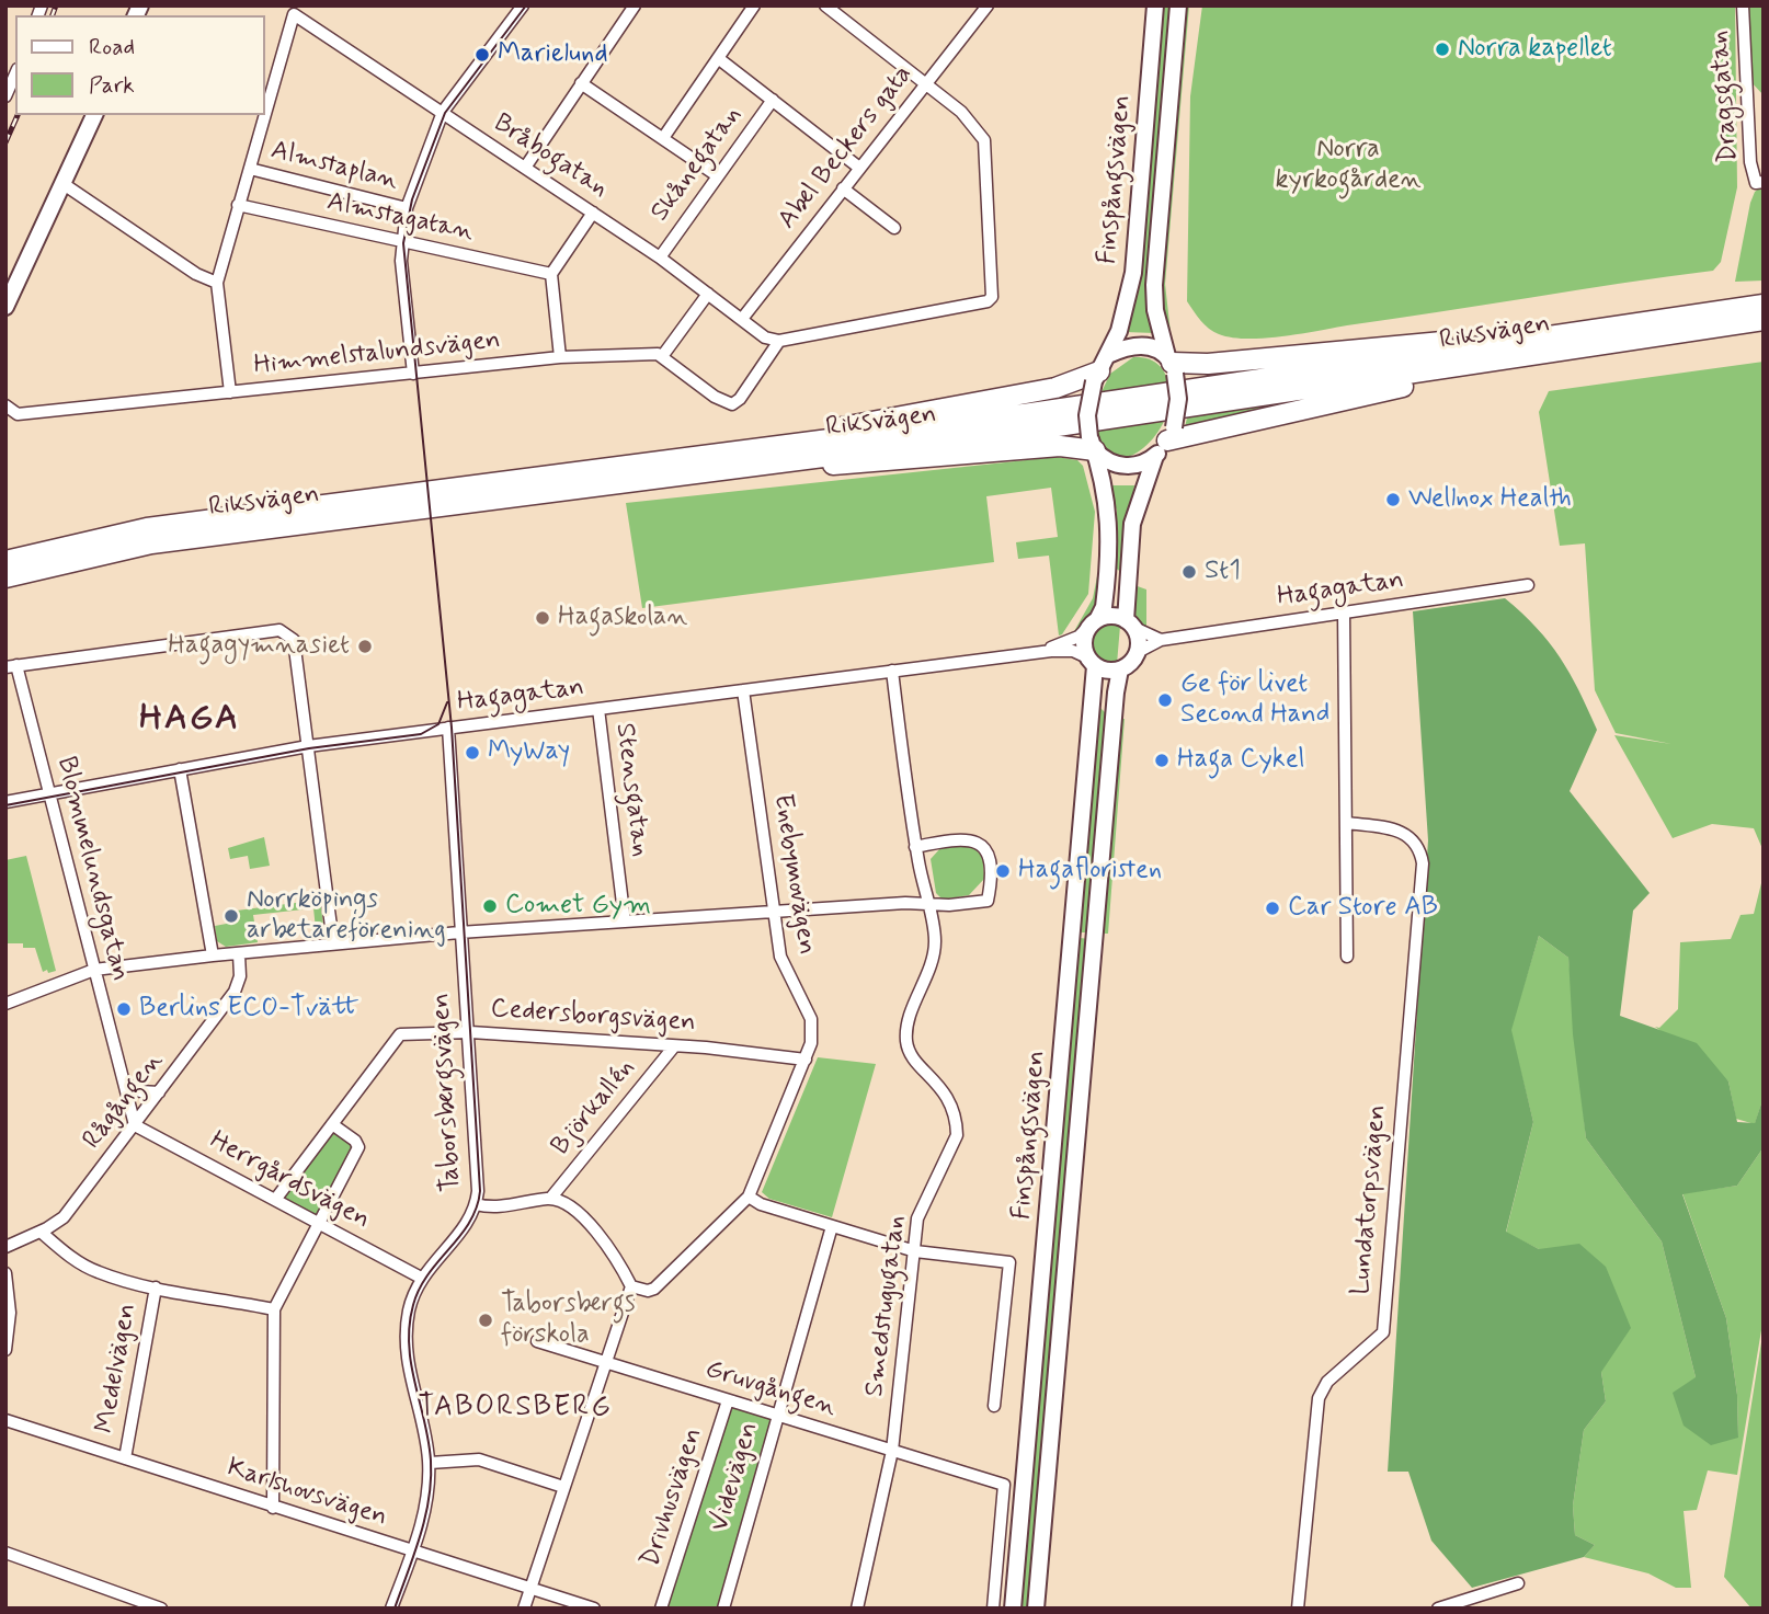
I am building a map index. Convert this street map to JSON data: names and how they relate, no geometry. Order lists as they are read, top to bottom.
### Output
{
  "streets": {
    "highway": ["Riksvägen"],
    "main road": ["Finspångsvägen"],
    "street": [
      "Dragsgatan",
      "Abel Beckers gata",
      "Bråbogatan",
      "Skånegatan",
      "Almstaplan",
      "Almstagatan",
      "Himmelstalundsvägen",
      "Hagagatan",
      "Stensgatan",
      "Blommelundsgatan",
      "Enebymovägen",
      "Cedersborgsvägen",
      "Taborsbergsvägen",
      "Rågången",
      "Björkallén",
      "Herrgårdsvägen",
      "Lundatorpsvägen",
      "Smedstugugatan",
      "Medelvägen",
      "Gruvgången",
      "Videvägen",
      "Karlshovsvägen",
      "Drivhusvägen"
    ]
  },
  "crossings": [
    ["Abel Beckers gata", "Bråbogatan"],
    ["Bråbogatan", "Skånegatan"],
    ["Finspångsvägen", "Hagagatan"],
    ["Hagagatan", "Stensgatan"],
    ["Hagagatan", "Blommelundsgatan"],
    ["Hagagatan", "Enebymovägen"],
    ["Hagagatan", "Taborsbergsvägen"],
    ["Hagagatan", "Smedstugugatan"],
    ["Blommelundsgatan", "Rågången"],
    ["Blommelundsgatan", "Herrgårdsvägen"],
    ["Enebymovägen", "Cedersborgsvägen"],
    ["Cedersborgsvägen", "Taborsbergsvägen"],
    ["Cedersborgsvägen", "Björkallén"],
    ["Cedersborgsvägen", "Herrgårdsvägen"],
    ["Taborsbergsvägen", "Herrgårdsvägen"],
    ["Taborsbergsvägen", "Karlshovsvägen"],
    ["Rågången", "Herrgårdsvägen"],
    ["Smedstugugatan", "Gruvgången"],
    ["Medelvägen", "Karlshovsvägen"],
    ["Gruvgången", "Videvägen"],
    ["Gruvgången", "Drivhusvägen"]
  ],
  "districts": ["HAGA", "TABORSBERG"],
  "parks": ["Norra kyrkogården"],
  "places": [
    "Norra kapellet",
    "Marielund",
    "Wellnox Health",
    "St1",
    "Hagaskolan",
    "Hagagymnasiet",
    "Ge för livet Second Hand",
    "MyWay",
    "Haga Cykel",
    "Hagafloristen",
    "Comet Gym",
    "Car Store AB",
    "Norrköpings arbetareförening",
    "Berlins ECO-Tvätt",
    "Taborsbergs förskola"
  ],
  "legend": ["Road", "Park"]
}
